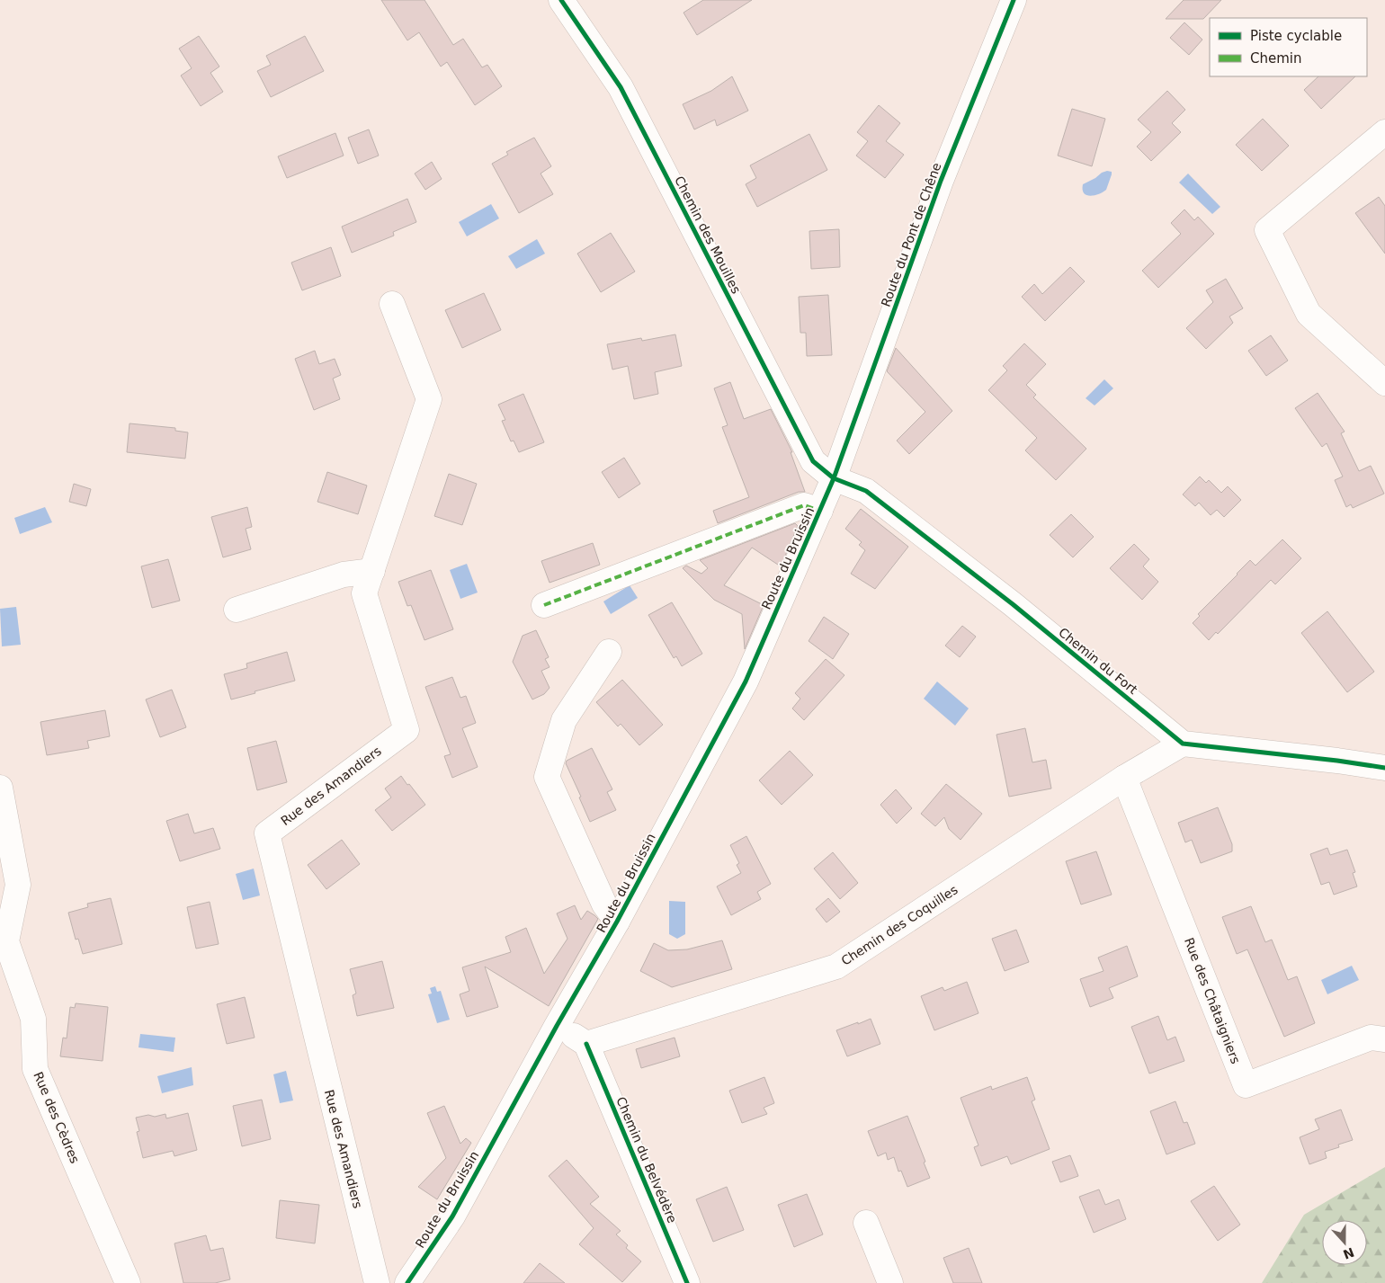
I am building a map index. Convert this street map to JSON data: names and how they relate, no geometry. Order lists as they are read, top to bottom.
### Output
{
  "streets": {
    "street": [
      "Chemin des Mouilles",
      "Route du Pont de Chêne",
      "Route du Bruissin",
      "Chemin du Fort",
      "Rue des Amandiers",
      "Chemin des Coquilles",
      "Rue des Châtaigniers",
      "Rue des Cèdres",
      "Chemin du Belvédère"
    ]
  },
  "crossings": [
    ["Chemin des Mouilles", "Route du Pont de Chêne"],
    ["Chemin des Mouilles", "Route du Bruissin"],
    ["Chemin des Mouilles", "Chemin du Fort"],
    ["Route du Pont de Chêne", "Route du Bruissin"],
    ["Route du Pont de Chêne", "Chemin du Fort"],
    ["Route du Bruissin", "Chemin du Fort"],
    ["Chemin du Fort", "Chemin des Coquilles"],
    ["Chemin des Coquilles", "Rue des Châtaigniers"],
    ["Chemin des Coquilles", "Chemin du Belvédère"]
  ],
  "legend": ["Piste cyclable", "Chemin"],
  "north": "bottom"
}
